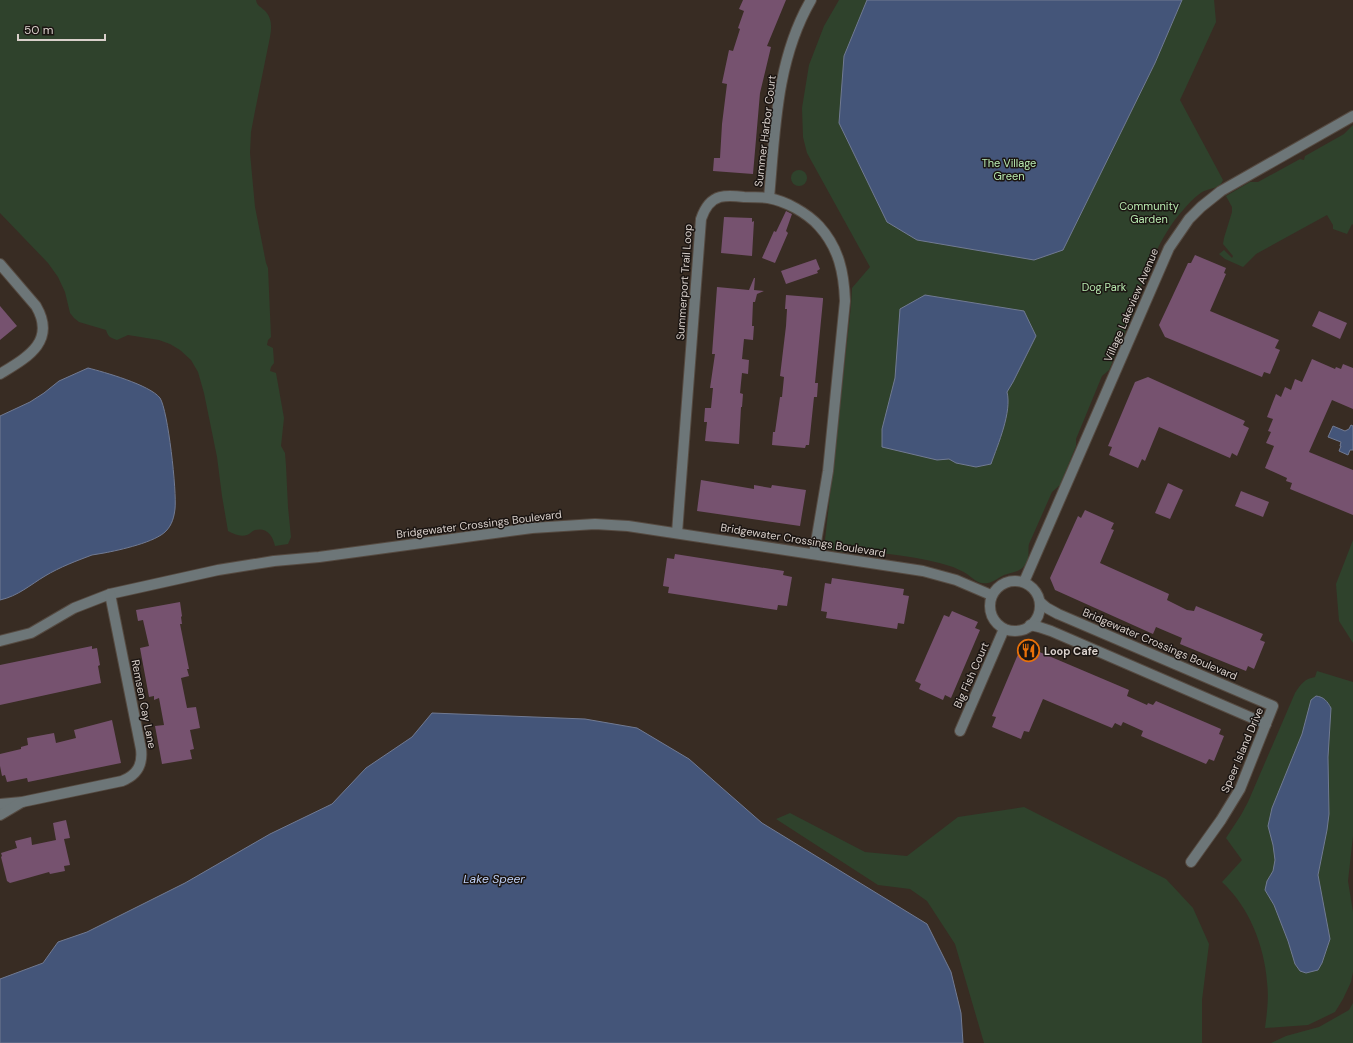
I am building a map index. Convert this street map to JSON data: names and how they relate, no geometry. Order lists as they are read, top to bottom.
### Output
{
  "streets": {
    "street": [
      "Summer Harbor Court",
      "Summerport Trail Loop",
      "Village Lakeview Avenue",
      "Bridgewater Crossings Boulevard",
      "Big Fish Court",
      "Remsen Cay Lane",
      "Speer Island Drive"
    ]
  },
  "crossings": [
    ["Summer Harbor Court", "Summerport Trail Loop"],
    ["Summerport Trail Loop", "Bridgewater Crossings Boulevard"],
    ["Village Lakeview Avenue", "Bridgewater Crossings Boulevard"],
    ["Village Lakeview Avenue", "Big Fish Court"],
    ["Bridgewater Crossings Boulevard", "Big Fish Court"],
    ["Bridgewater Crossings Boulevard", "Remsen Cay Lane"],
    ["Bridgewater Crossings Boulevard", "Speer Island Drive"]
  ],
  "water": ["Lake Speer"],
  "parks": ["The Village Green", "Community Garden", "Dog Park"],
  "places": {
    "restaurant": ["Loop Cafe"]
  },
  "scale_bar": "50 m"
}
